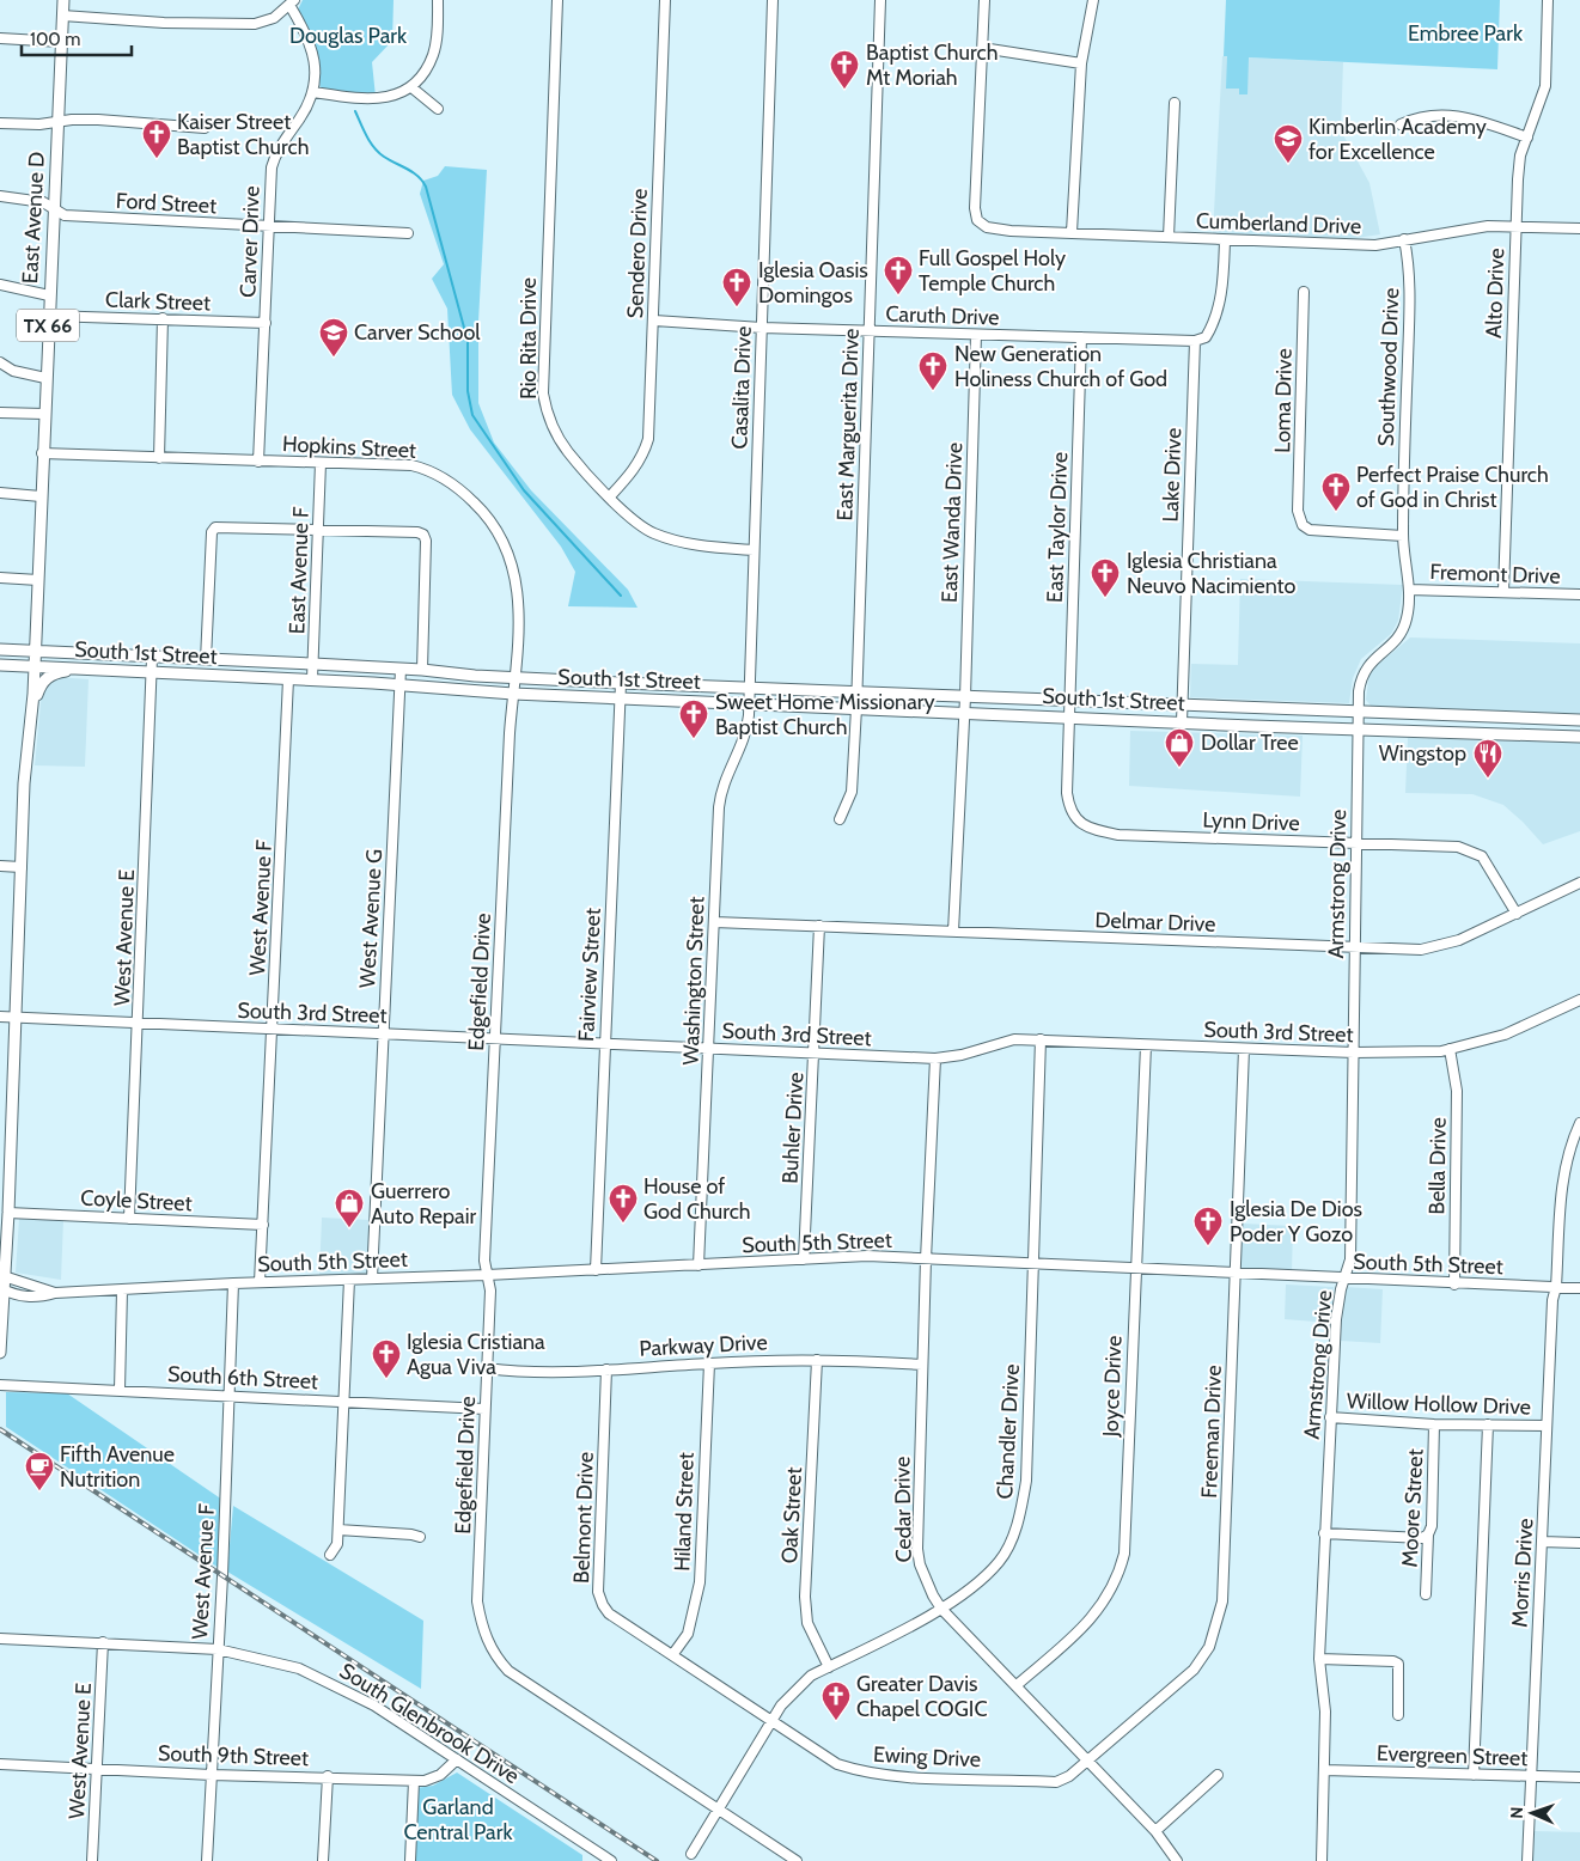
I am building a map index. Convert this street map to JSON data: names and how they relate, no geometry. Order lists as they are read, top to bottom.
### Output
{
  "streets": {
    "main road": ["East Avenue D", "TX 66", "South 1st Street"],
    "street": [
      "Ford Street",
      "Cumberland Drive",
      "Carver Drive",
      "Sendero Drive",
      "Alto Drive",
      "Clark Street",
      "Caruth Drive",
      "Rio Rita Drive",
      "Southwood Drive",
      "Casalita Drive",
      "Loma Drive",
      "East Marguerita Drive",
      "Hopkins Street",
      "Lake Drive",
      "East Wanda Drive",
      "East Taylor Drive",
      "East Avenue F",
      "Fremont Drive",
      "Lynn Drive",
      "Armstrong Drive",
      "West Avenue F",
      "West Avenue G",
      "Delmar Drive",
      "West Avenue E",
      "Fairview Street",
      "Washington Street",
      "Edgefield Drive",
      "South 3rd Street",
      "Buhler Drive",
      "Bella Drive",
      "Coyle Street",
      "South 5th Street",
      "Parkway Drive",
      "South 6th Street",
      "Joyce Drive",
      "Willow Hollow Drive",
      "Chandler Drive",
      "Freeman Drive",
      "Moore Street",
      "Cedar Drive",
      "Hiland Street",
      "Oak Street",
      "Belmont Drive",
      "Morris Drive",
      "South Glenbrook Drive",
      "South 9th Street",
      "Evergreen Street",
      "Ewing Drive"
    ]
  },
  "crossings": [
    ["Ford Street", "East Avenue D"],
    ["Ford Street", "Carver Drive"],
    ["East Avenue D", "Clark Street"],
    ["East Avenue D", "Hopkins Street"],
    ["East Avenue D", "South 1st Street"],
    ["Cumberland Drive", "Alto Drive"],
    ["Cumberland Drive", "Southwood Drive"],
    ["Carver Drive", "Clark Street"],
    ["Carver Drive", "Hopkins Street"],
    ["Sendero Drive", "Caruth Drive"],
    ["Sendero Drive", "Rio Rita Drive"],
    ["Alto Drive", "Fremont Drive"],
    ["Caruth Drive", "Casalita Drive"],
    ["Caruth Drive", "East Marguerita Drive"],
    ["Caruth Drive", "Lake Drive"],
    ["Caruth Drive", "East Wanda Drive"],
    ["Caruth Drive", "East Taylor Drive"],
    ["Rio Rita Drive", "Casalita Drive"],
    ["Southwood Drive", "Loma Drive"],
    ["Southwood Drive", "Fremont Drive"],
    ["Southwood Drive", "South 1st Street"],
    ["Southwood Drive", "Armstrong Drive"],
    ["Casalita Drive", "South 1st Street"],
    ["Casalita Drive", "Washington Street"],
    ["East Marguerita Drive", "South 1st Street"],
    ["Hopkins Street", "East Avenue F"],
    ["Hopkins Street", "South 1st Street"],
    ["Hopkins Street", "Edgefield Drive"],
    ["Lake Drive", "South 1st Street"],
    ["East Wanda Drive", "South 1st Street"],
    ["East Wanda Drive", "Delmar Drive"],
    ["East Taylor Drive", "South 1st Street"],
    ["East Taylor Drive", "Lynn Drive"],
    ["East Avenue F", "South 1st Street"],
    ["South 1st Street", "Armstrong Drive"],
    ["South 1st Street", "West Avenue F"],
    ["South 1st Street", "West Avenue G"],
    ["South 1st Street", "West Avenue E"],
    ["South 1st Street", "Fairview Street"],
    ["South 1st Street", "Washington Street"],
    ["South 1st Street", "Edgefield Drive"],
    ["Lynn Drive", "Armstrong Drive"],
    ["Lynn Drive", "Delmar Drive"],
    ["Armstrong Drive", "Delmar Drive"],
    ["Armstrong Drive", "South 3rd Street"],
    ["Armstrong Drive", "South 5th Street"],
    ["Armstrong Drive", "Willow Hollow Drive"],
    ["Armstrong Drive", "Evergreen Street"],
    ["West Avenue F", "South 3rd Street"],
    ["West Avenue F", "Coyle Street"],
    ["West Avenue F", "South 5th Street"],
    ["West Avenue F", "South 6th Street"],
    ["West Avenue F", "South Glenbrook Drive"],
    ["West Avenue F", "South 9th Street"],
    ["West Avenue G", "South 3rd Street"],
    ["West Avenue G", "South 5th Street"],
    ["Delmar Drive", "Washington Street"],
    ["Delmar Drive", "Buhler Drive"],
    ["West Avenue E", "South 3rd Street"],
    ["West Avenue E", "Coyle Street"],
    ["West Avenue E", "South Glenbrook Drive"],
    ["West Avenue E", "South 9th Street"],
    ["Fairview Street", "South 3rd Street"],
    ["Fairview Street", "South 5th Street"],
    ["Washington Street", "South 3rd Street"],
    ["Washington Street", "South 5th Street"],
    ["Edgefield Drive", "South 3rd Street"],
    ["Edgefield Drive", "South 5th Street"],
    ["Edgefield Drive", "Parkway Drive"],
    ["Edgefield Drive", "South 6th Street"],
    ["Edgefield Drive", "Chandler Drive"],
    ["South 3rd Street", "Buhler Drive"],
    ["South 3rd Street", "Bella Drive"],
    ["South 3rd Street", "Joyce Drive"],
    ["South 3rd Street", "Chandler Drive"],
    ["South 3rd Street", "Freeman Drive"],
    ["South 3rd Street", "Cedar Drive"],
    ["Buhler Drive", "South 5th Street"],
    ["Bella Drive", "South 5th Street"],
    ["South 5th Street", "Joyce Drive"],
    ["South 5th Street", "Chandler Drive"],
    ["South 5th Street", "Freeman Drive"],
    ["South 5th Street", "Cedar Drive"],
    ["South 5th Street", "Morris Drive"],
    ["Parkway Drive", "Cedar Drive"],
    ["Parkway Drive", "Hiland Street"],
    ["Parkway Drive", "Oak Street"],
    ["Parkway Drive", "Belmont Drive"],
    ["Joyce Drive", "Cedar Drive"],
    ["Willow Hollow Drive", "Moore Street"],
    ["Willow Hollow Drive", "Morris Drive"],
    ["Chandler Drive", "Cedar Drive"],
    ["Chandler Drive", "Oak Street"],
    ["Chandler Drive", "Belmont Drive"],
    ["Chandler Drive", "Ewing Drive"],
    ["Freeman Drive", "Cedar Drive"],
    ["Freeman Drive", "Ewing Drive"],
    ["Cedar Drive", "Ewing Drive"],
    ["Hiland Street", "Belmont Drive"],
    ["Belmont Drive", "Ewing Drive"],
    ["Morris Drive", "Evergreen Street"],
    ["South Glenbrook Drive", "South 9th Street"]
  ],
  "parks": ["Embree Park", "Douglas Park", "Garland Central Park"],
  "places": {
    "church": [
      "Baptist Church Mt Moriah",
      "Kaiser Street Baptist Church",
      "Full Gospel Holy Temple Church",
      "Iglesia Oasis Domingos",
      "New Generation Holiness Church of God",
      "Perfect Praise Church of God in Christ",
      "Iglesia Christiana Neuvo Nacimiento",
      "Sweet Home Missionary Baptist Church",
      "House of God Church",
      "Iglesia De Dios Poder Y Gozo",
      "Iglesia Cristiana Agua Viva",
      "Greater Davis Chapel COGIC"
    ],
    "school or university": ["Kimberlin Academy for Excellence", "Carver School"],
    "shop": ["Dollar Tree", "Guerrero Auto Repair"],
    "restaurant": ["Wingstop"],
    "cafe": ["Fifth Avenue Nutrition"]
  },
  "scale_bar": "100 m",
  "north": "left"
}
